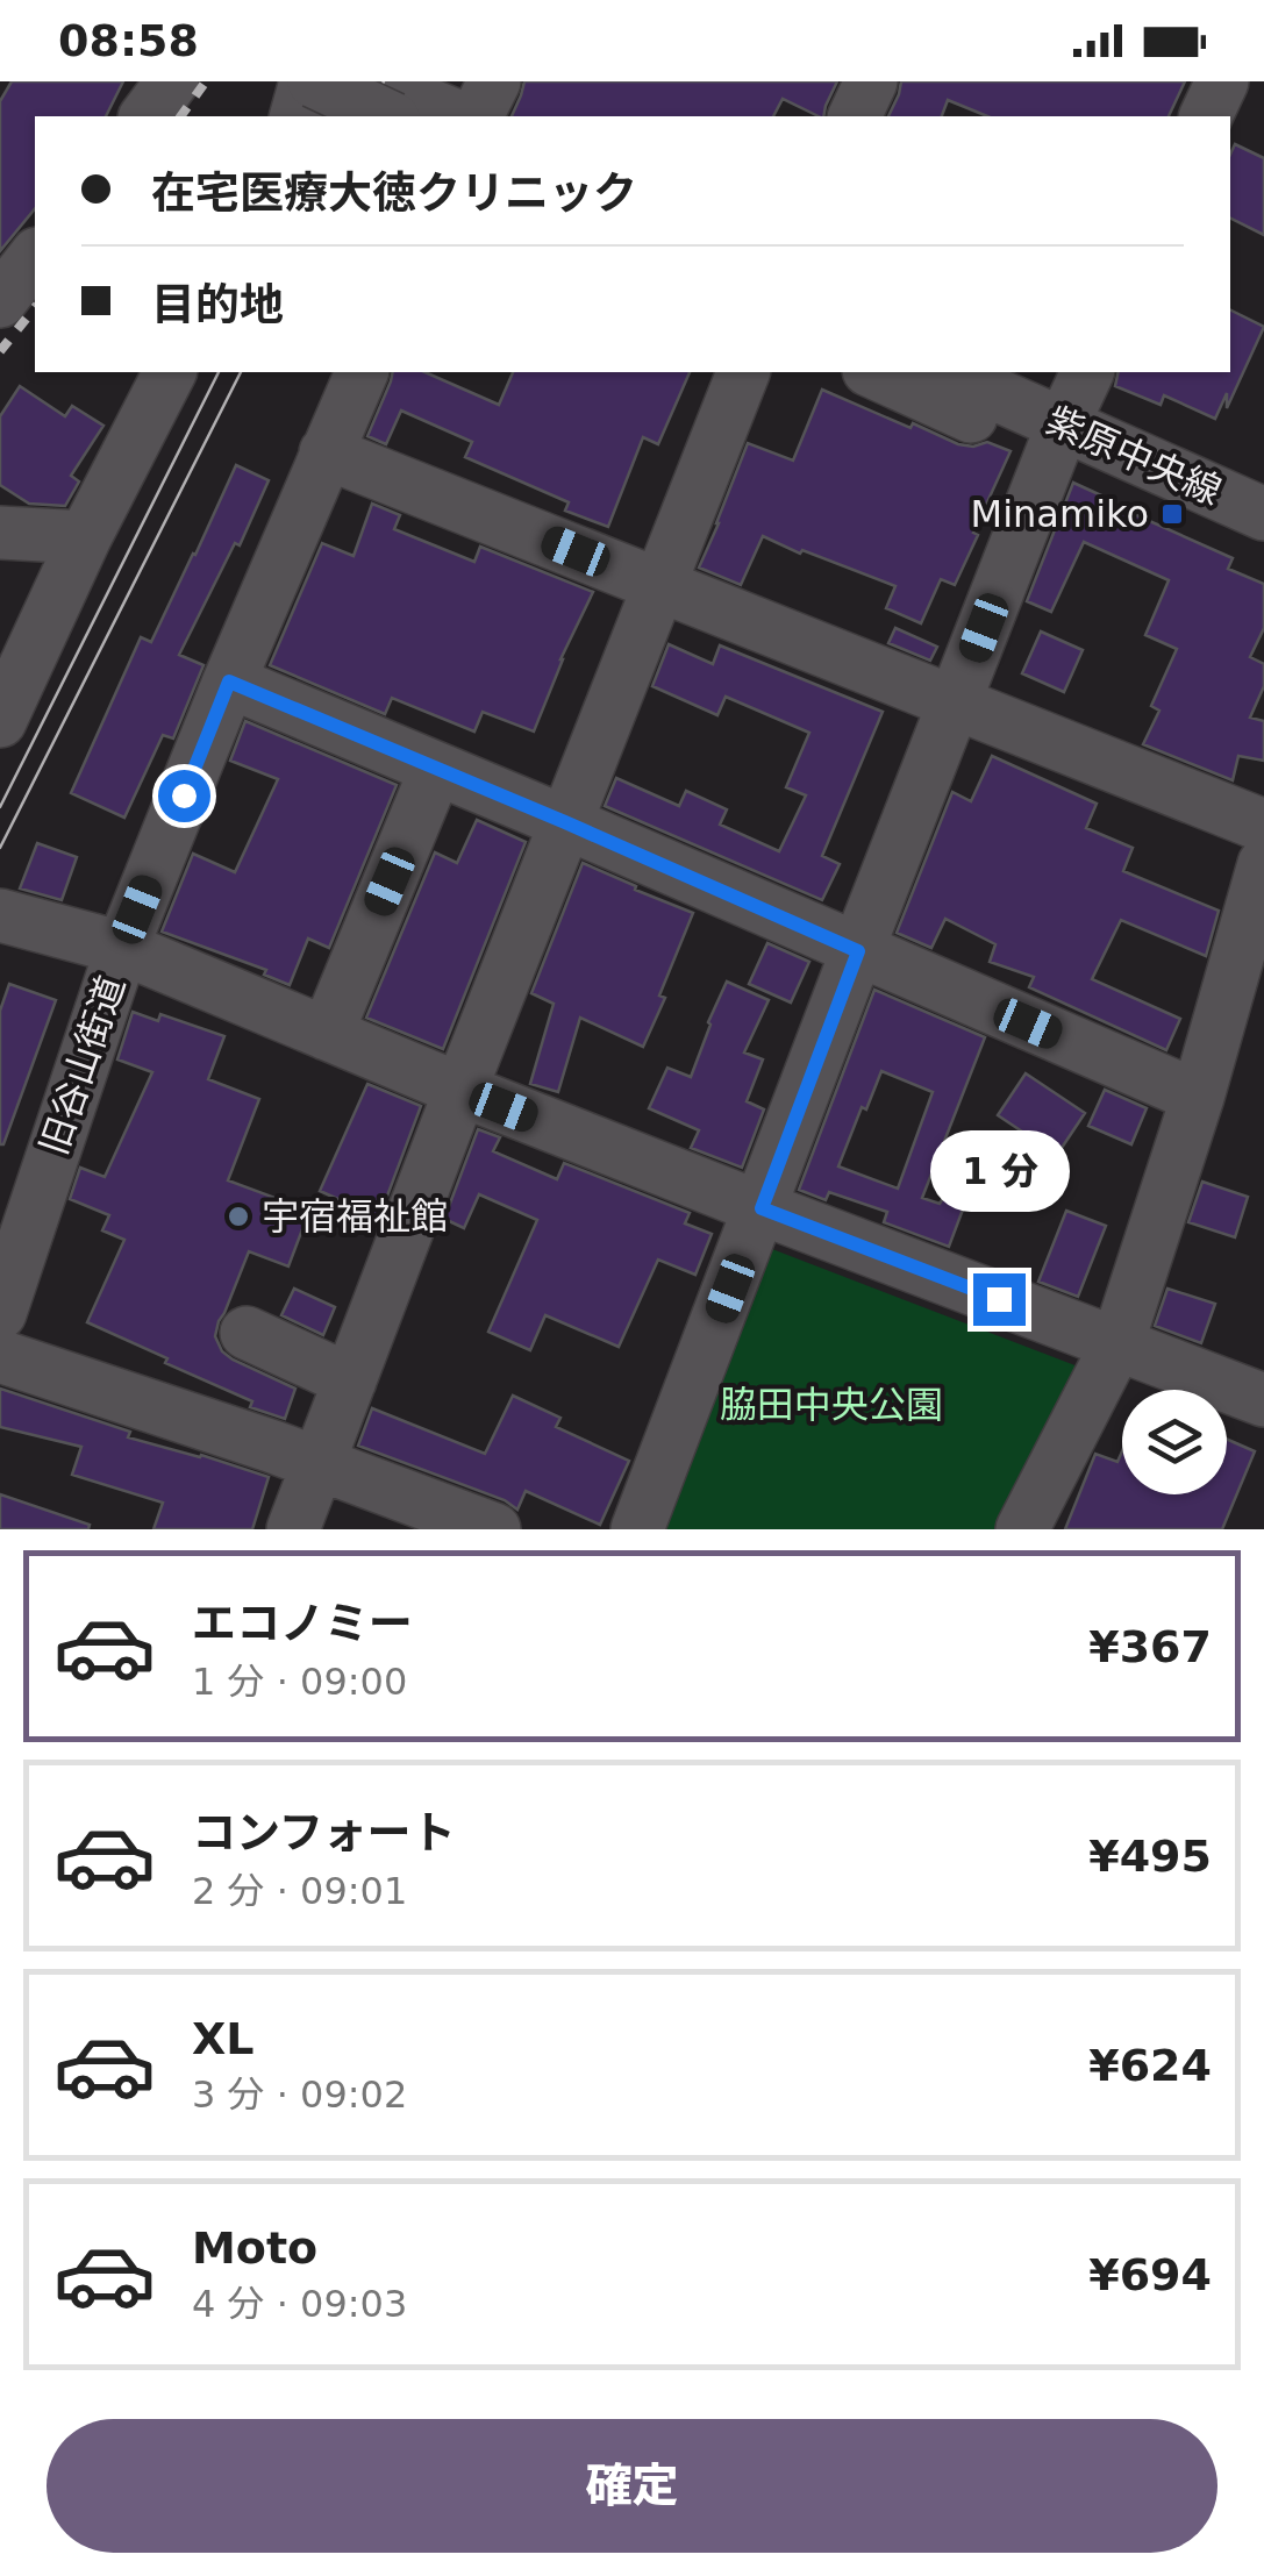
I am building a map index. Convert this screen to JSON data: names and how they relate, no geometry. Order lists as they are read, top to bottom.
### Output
{
  "streets": {
    "street": ["紫原中央線", "旧谷山街道"]
  },
  "parks": ["脇田中央公園"],
  "places": {
    "transit": ["Minamiko"],
    "other": ["宇宿福祉館"]
  },
  "page": {
    "status": "08:58",
    "banner": ["在宅医療大徳クリニック", "目的地"],
    "bubble": "1 分",
    "list": [
      {
        "name": "エコノミー",
        "note": "1 分 · 09:00",
        "value": "¥367"
      },
      {
        "name": "コンフォート",
        "note": "2 分 · 09:01",
        "value": "¥495"
      },
      {
        "name": "XL",
        "note": "3 分 · 09:02",
        "value": "¥624"
      },
      {
        "name": "Moto",
        "note": "4 分 · 09:03",
        "value": "¥694"
      }
    ],
    "buttons": "確定"
  }
}
